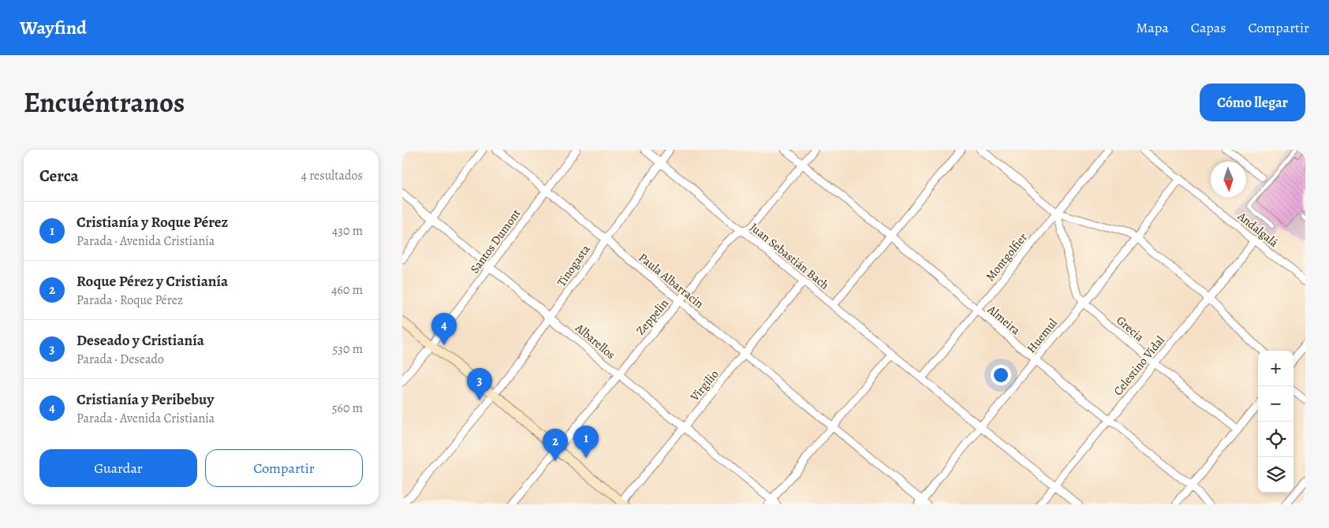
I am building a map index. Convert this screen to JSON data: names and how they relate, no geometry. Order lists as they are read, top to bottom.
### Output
{
  "streets": {
    "street": [
      "Andalgalá",
      "Santos Dumont",
      "Juan Sebastián Bach",
      "Montgolfier",
      "Tinogasta",
      "Paula Albarracin",
      "Zeppelin",
      "Almeira",
      "Grecia",
      "Huemul",
      "Albarellos",
      "Celestino Vidal",
      "Virgilio"
    ]
  },
  "crossings": [
    ["Andalgalá", "Huemul"],
    ["Andalgalá", "Celestino Vidal"],
    ["Santos Dumont", "Paula Albarracin"],
    ["Santos Dumont", "Albarellos"],
    ["Juan Sebastián Bach", "Montgolfier"],
    ["Juan Sebastián Bach", "Tinogasta"],
    ["Juan Sebastián Bach", "Zeppelin"],
    ["Juan Sebastián Bach", "Huemul"],
    ["Juan Sebastián Bach", "Celestino Vidal"],
    ["Juan Sebastián Bach", "Virgilio"],
    ["Montgolfier", "Almeira"],
    ["Montgolfier", "Grecia"],
    ["Tinogasta", "Paula Albarracin"],
    ["Tinogasta", "Albarellos"],
    ["Paula Albarracin", "Zeppelin"],
    ["Paula Albarracin", "Huemul"],
    ["Paula Albarracin", "Virgilio"],
    ["Zeppelin", "Almeira"],
    ["Zeppelin", "Albarellos"],
    ["Almeira", "Huemul"],
    ["Almeira", "Celestino Vidal"],
    ["Grecia", "Huemul"],
    ["Grecia", "Celestino Vidal"],
    ["Albarellos", "Virgilio"]
  ],
  "north": "bottom",
  "page": {
    "header": "Wayfind",
    "nav": ["Mapa", "Capas", "Compartir"],
    "title": "Encuéntranos",
    "buttons": [
      "Cómo llegar",
      ["Guardar", "Compartir"]
    ],
    "heading": ["Cerca", "4 resultados"],
    "list": [
      {
        "mark": "1",
        "name": "Cristianía y Roque Pérez",
        "note": "Parada · Avenida Cristianía",
        "value": "430 m"
      },
      {
        "mark": "2",
        "name": "Roque Pérez y Cristianía",
        "note": "Parada · Roque Pérez",
        "value": "460 m"
      },
      {
        "mark": "3",
        "name": "Deseado y Cristianía",
        "note": "Parada · Deseado",
        "value": "530 m"
      },
      {
        "mark": "4",
        "name": "Cristianía y Peribebuy",
        "note": "Parada · Avenida Cristianía",
        "value": "560 m"
      }
    ],
    "pins": [
      "4",
      "3",
      "1",
      "2"
    ],
    "map_buttons": ["+", "−"]
  }
}
